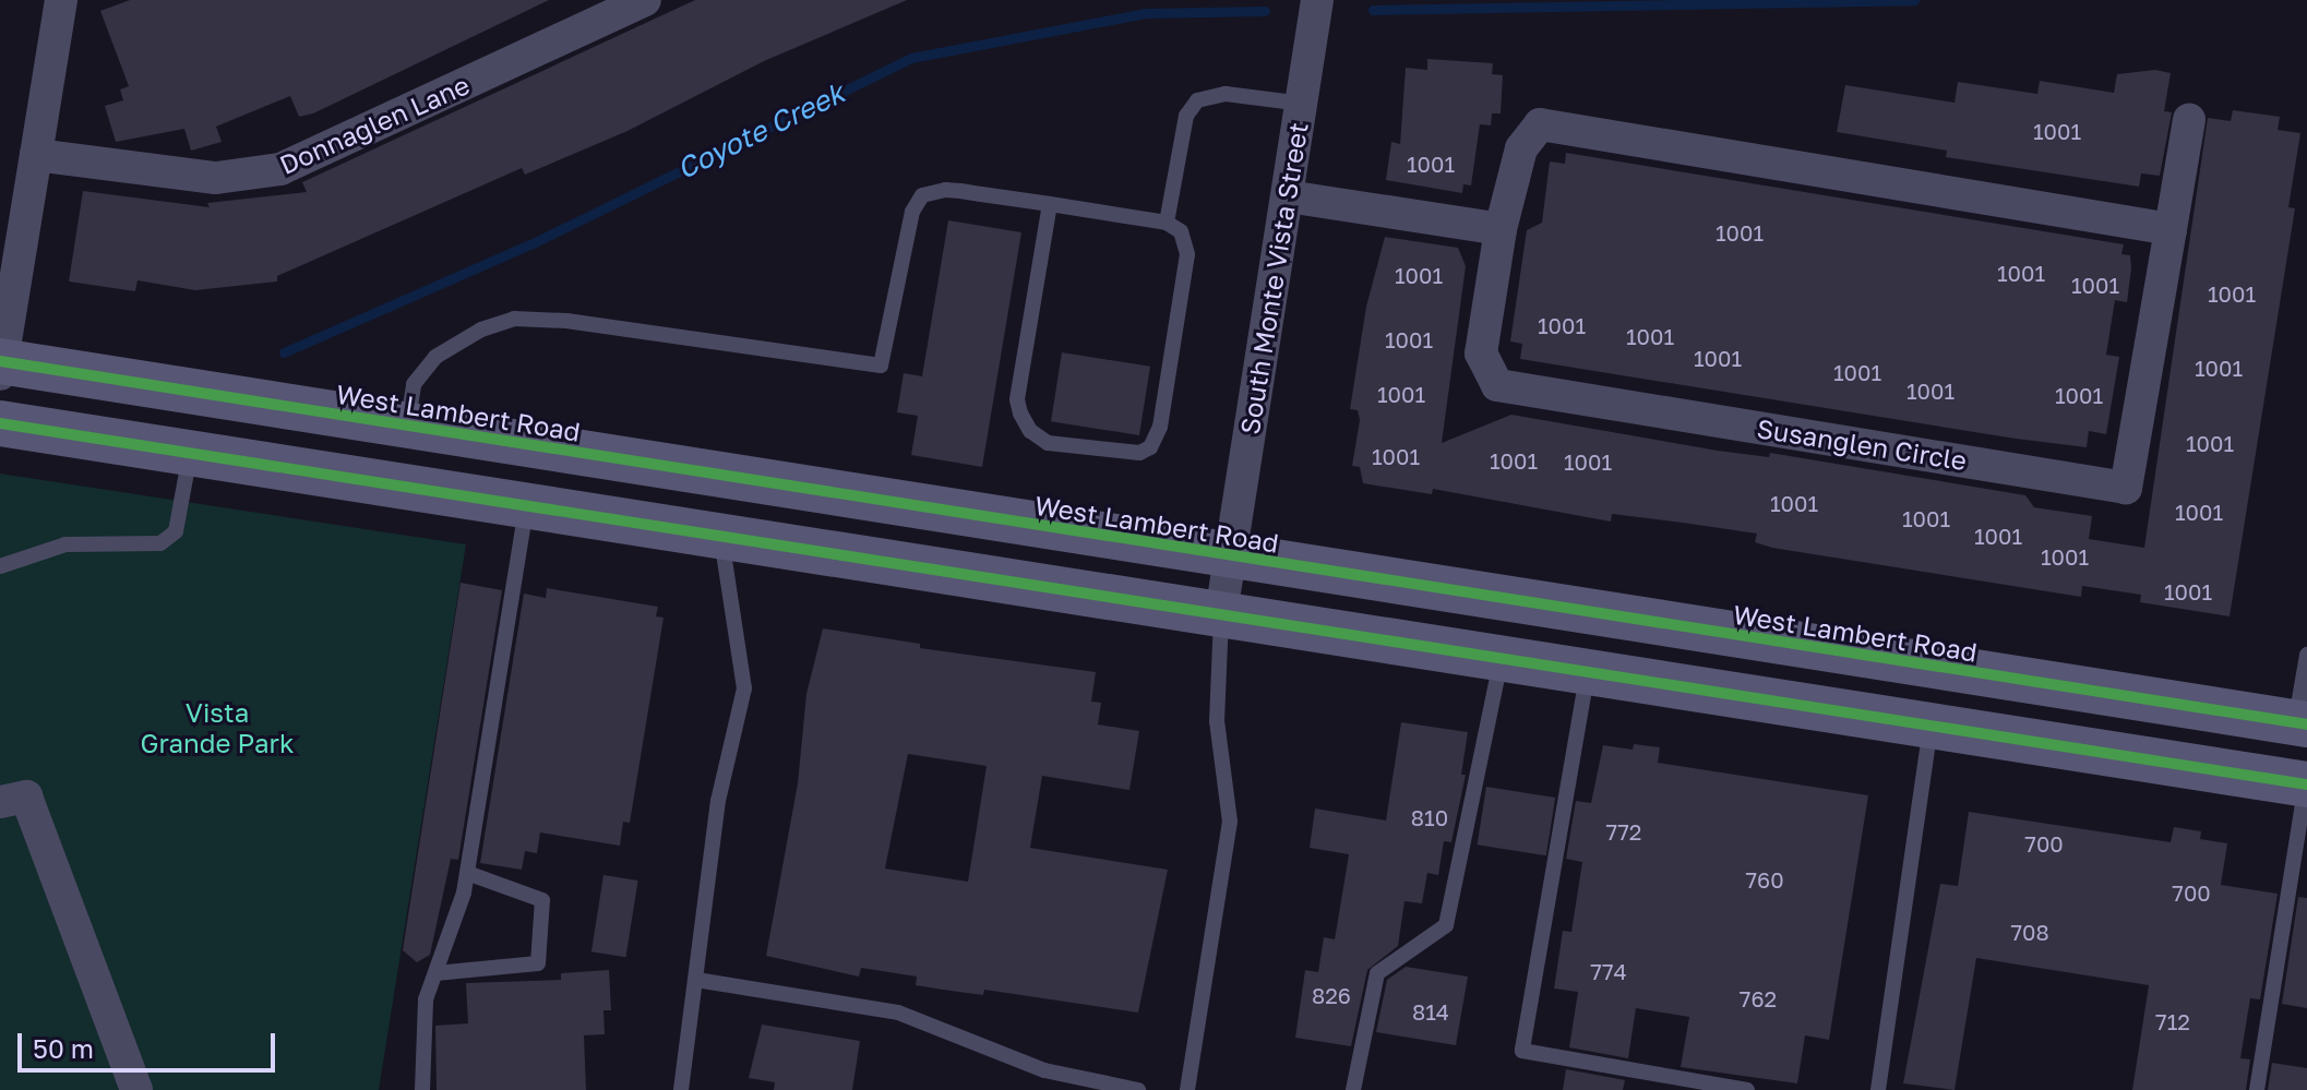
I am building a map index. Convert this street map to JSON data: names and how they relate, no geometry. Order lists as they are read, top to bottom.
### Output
{
  "streets": {
    "main road": ["West Lambert Road"],
    "street": ["Donnaglen Lane", "South Monte Vista Street", "Susanglen Circle"]
  },
  "crossings": [
    ["South Monte Vista Street", "West Lambert Road"]
  ],
  "water": ["Coyote Creek"],
  "parks": ["Vista Grande Park"],
  "house_numbers": [
    "1001",
    "1001",
    "1001",
    "1001",
    "1001",
    "1001",
    "1001",
    "1001",
    "1001",
    "1001",
    "1001",
    "1001",
    "1001",
    "1001",
    "1001",
    "1001",
    "1001",
    "1001",
    "1001",
    "1001",
    "1001",
    "1001",
    "1001",
    "1001",
    "1001",
    "1001",
    "810",
    "772",
    "700",
    "760",
    "700",
    "708",
    "774",
    "826",
    "762",
    "814",
    "712"
  ],
  "scale_bar": "50 m"
}
